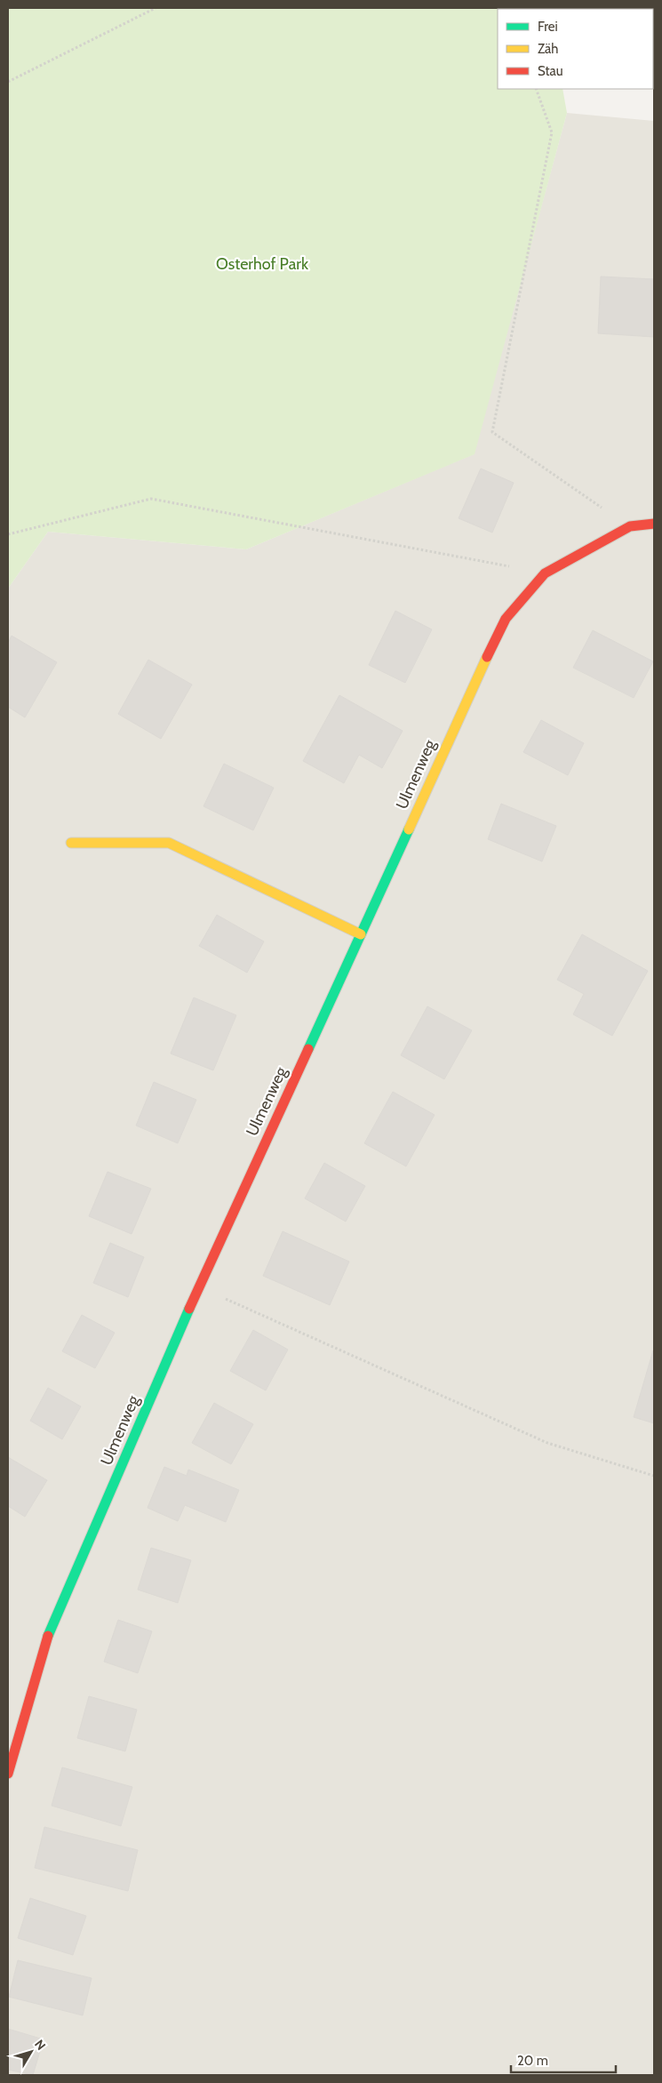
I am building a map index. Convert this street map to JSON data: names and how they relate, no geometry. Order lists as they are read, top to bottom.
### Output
{
  "streets": {
    "street": ["Ulmenweg"]
  },
  "parks": ["Osterhof Park"],
  "legend": ["Frei", "Zäh", "Stau"],
  "scale_bar": "20 m",
  "north": "top right"
}
